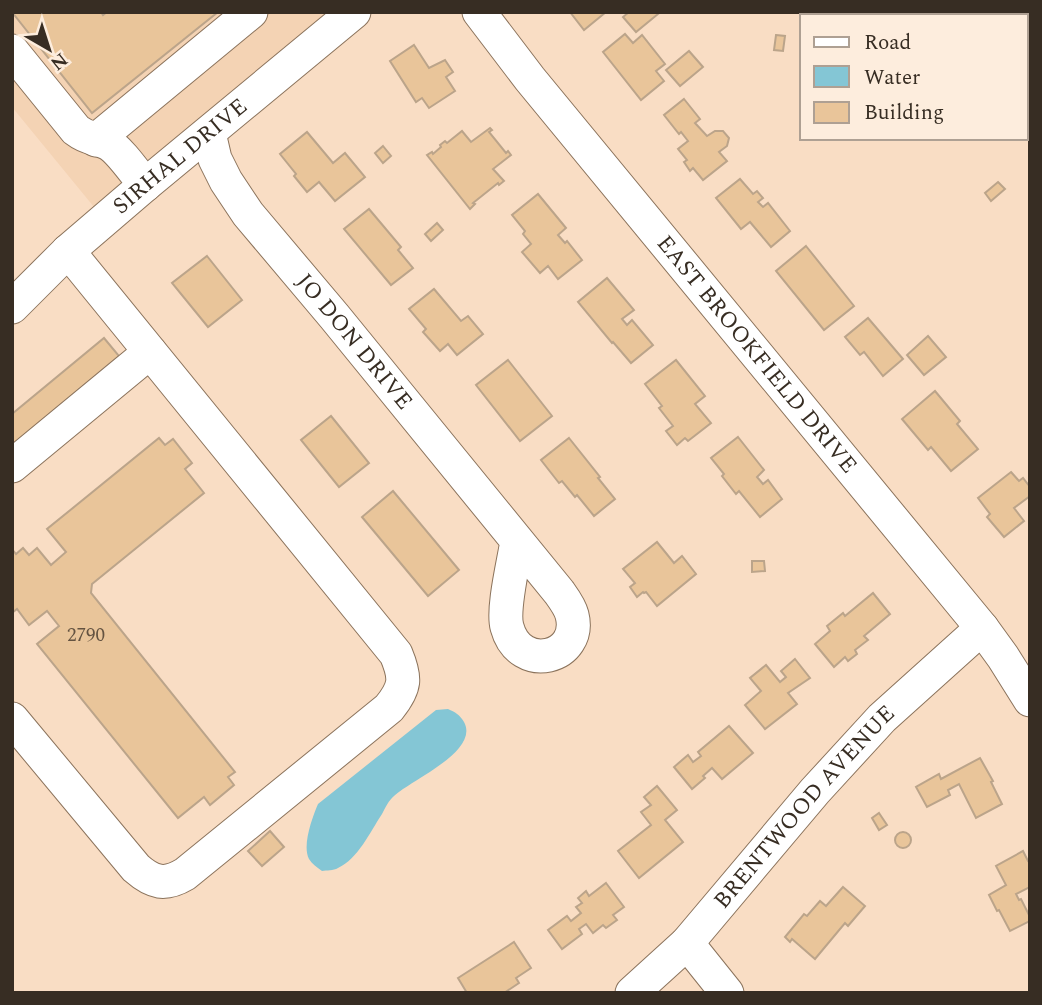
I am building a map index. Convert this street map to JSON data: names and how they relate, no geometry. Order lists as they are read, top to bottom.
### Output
{
  "streets": {
    "street": [
      "SIRHAL DRIVE",
      "JO DON DRIVE",
      "EAST BROOKFIELD DRIVE",
      "BRENTWOOD AVENUE"
    ]
  },
  "crossings": [
    ["SIRHAL DRIVE", "JO DON DRIVE"],
    ["EAST BROOKFIELD DRIVE", "BRENTWOOD AVENUE"]
  ],
  "house_numbers": ["2790"],
  "legend": ["Road", "Water", "Building"],
  "north": "bottom right"
}
